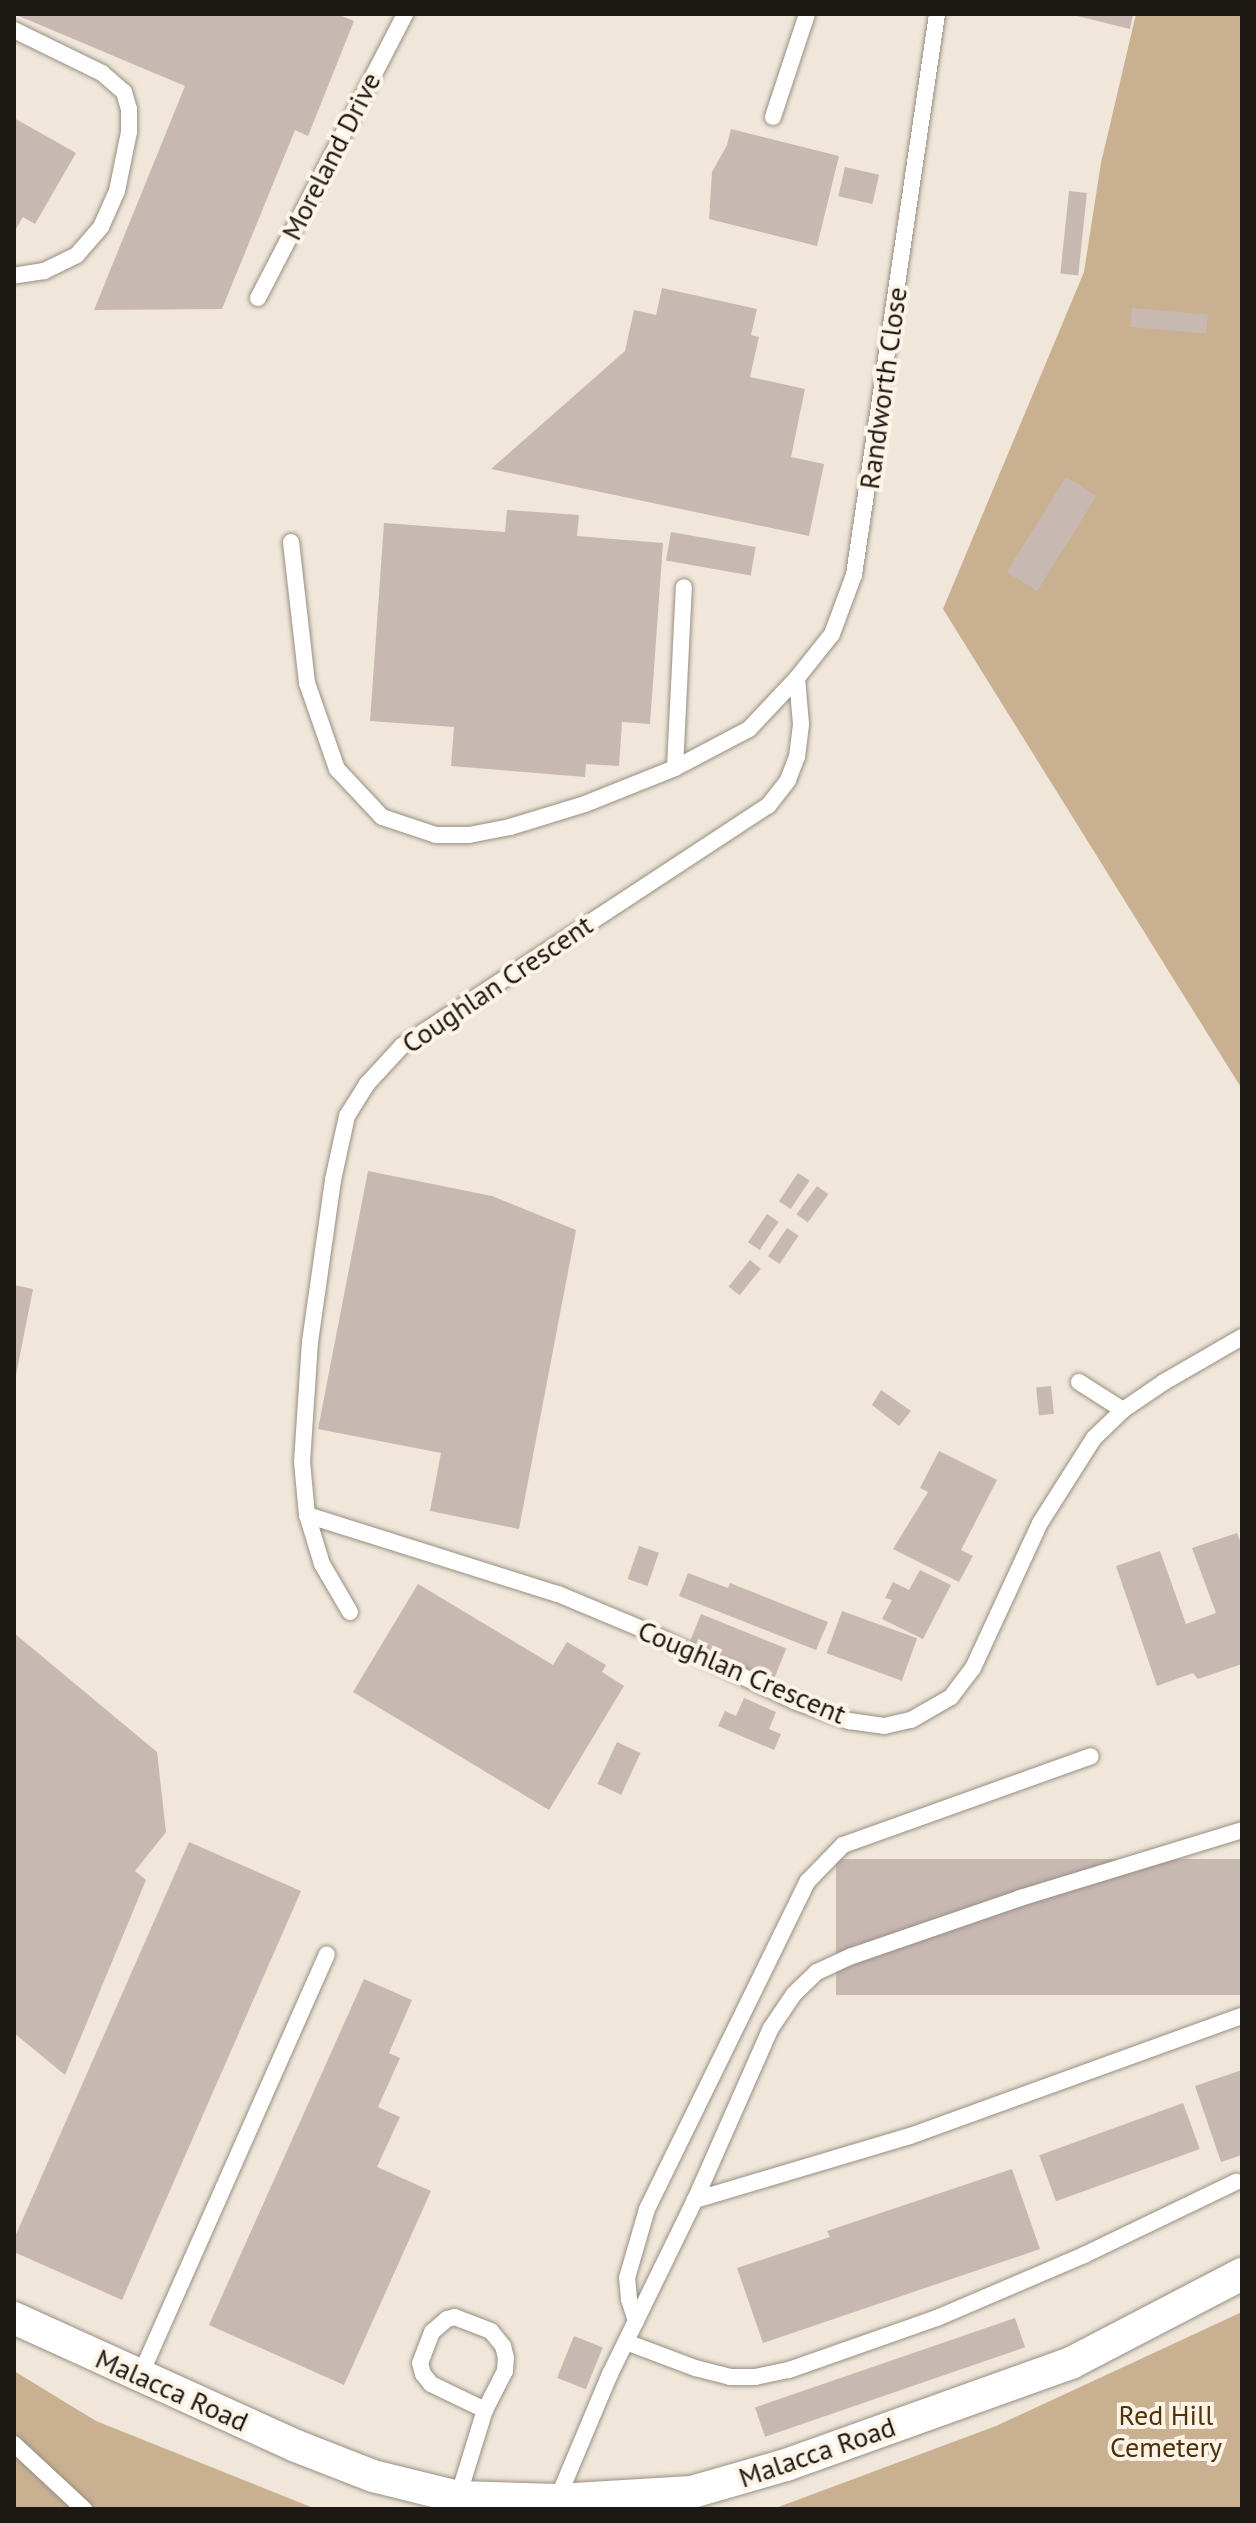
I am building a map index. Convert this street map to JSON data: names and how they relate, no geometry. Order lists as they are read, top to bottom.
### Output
{
  "streets": {
    "street": ["Malacca Road"],
    "lane": ["Moreland Drive", "Randworth Close", "Coughlan Crescent"]
  },
  "crossings": [
    ["Randworth Close", "Coughlan Crescent"]
  ],
  "parks": ["Red Hill Cemetery"]
}
